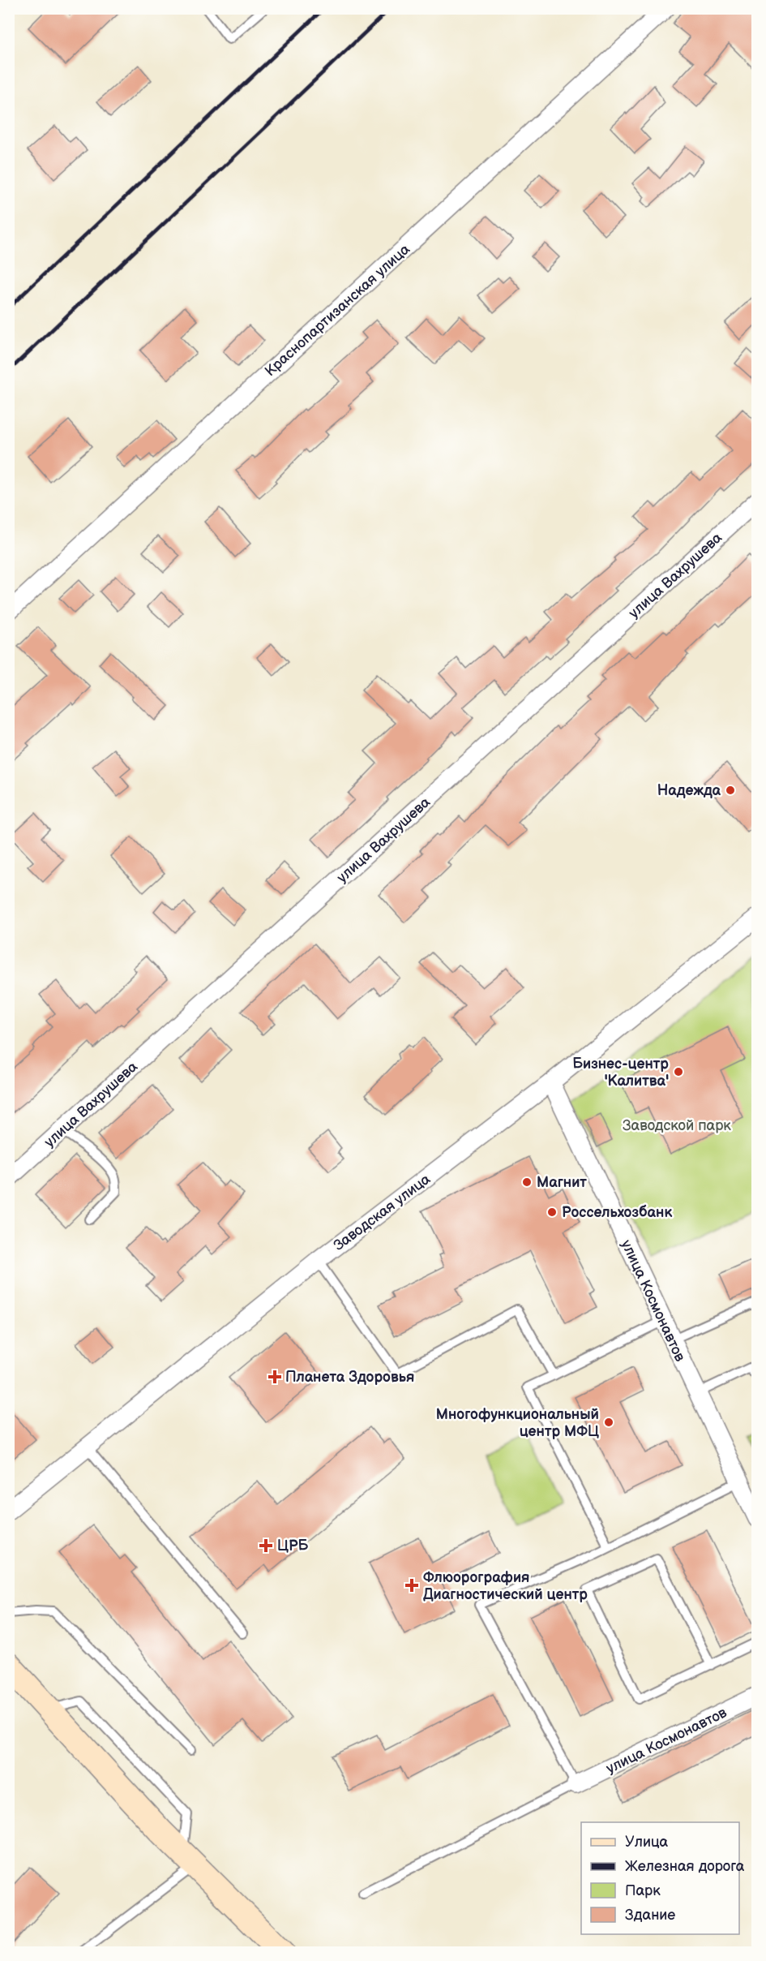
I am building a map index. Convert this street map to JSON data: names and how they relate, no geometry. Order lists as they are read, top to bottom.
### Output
{
  "streets": {
    "street": [
      "Краснопартизанская улица",
      "улица Вахрушева",
      "Заводская улица",
      "улица Космонавтов"
    ]
  },
  "crossings": [
    ["Заводская улица", "улица Космонавтов"]
  ],
  "parks": ["Заводской парк"],
  "places": {
    "other": [
      "Надежда",
      "Бизнес-центр 'Калитва'",
      "Магнит",
      "Россельхозбанк",
      "Многофункциональный центр МФЦ"
    ],
    "health": ["Планета Здоровья", "ЦРБ", "Флюорография Диагностический центр"]
  },
  "legend": [
    "Улица",
    "Железная дорога",
    "Парк",
    "Здание"
  ]
}
